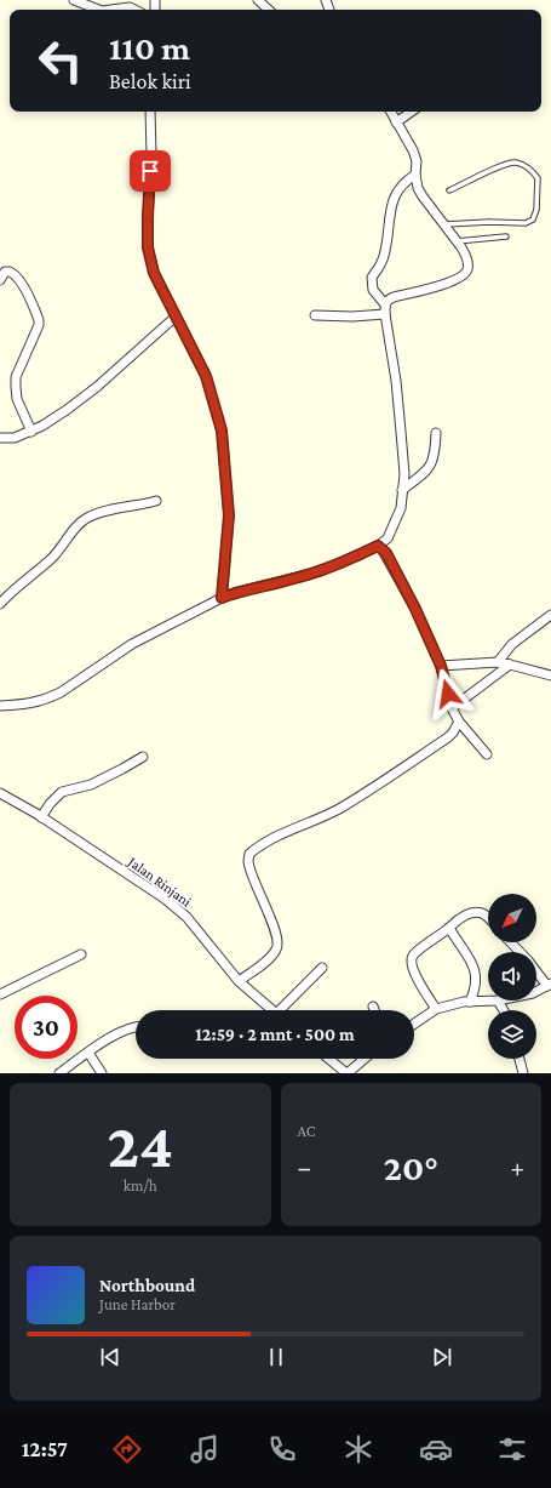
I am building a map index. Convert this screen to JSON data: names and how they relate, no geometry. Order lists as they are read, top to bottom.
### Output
{
  "streets": {
    "street": ["Jalan Rinjani"]
  },
  "north": "bottom left",
  "page": {
    "turn": ["110 m", "Belok kiri"],
    "limit": "30",
    "trip": "12:59 · 2 mnt · 500 m",
    "tile": [
      ["24", "km/h"],
      "AC"
    ],
    "heat": ["−", "20°", "+"],
    "song": ["Northbound", "June Harbor"],
    "tabs": "12:57"
  }
}
